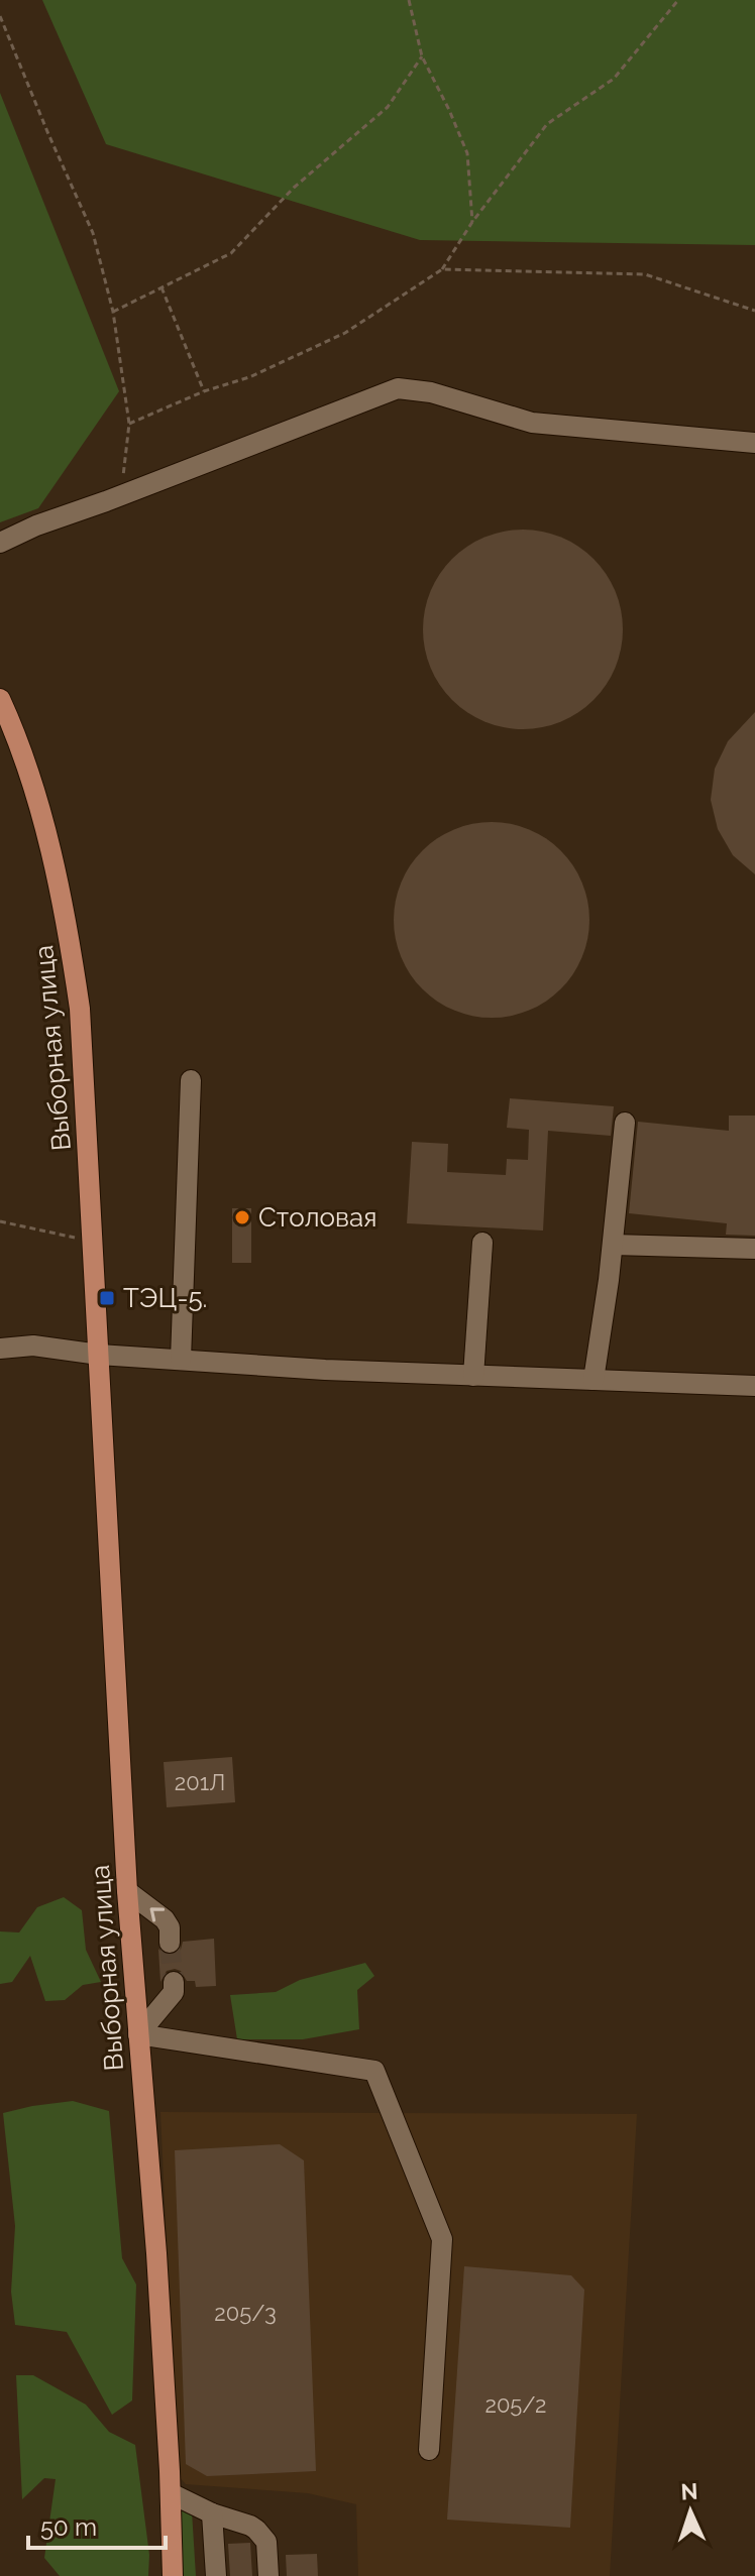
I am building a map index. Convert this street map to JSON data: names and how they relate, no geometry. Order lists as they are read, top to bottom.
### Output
{
  "streets": {
    "main road": ["Выборная улица"]
  },
  "places": {
    "other": ["Столовая"],
    "transit": ["ТЭЦ-5."]
  },
  "house_numbers": ["201Л", "205/3", "205/2"],
  "scale_bar": "50 m",
  "north": "top"
}
